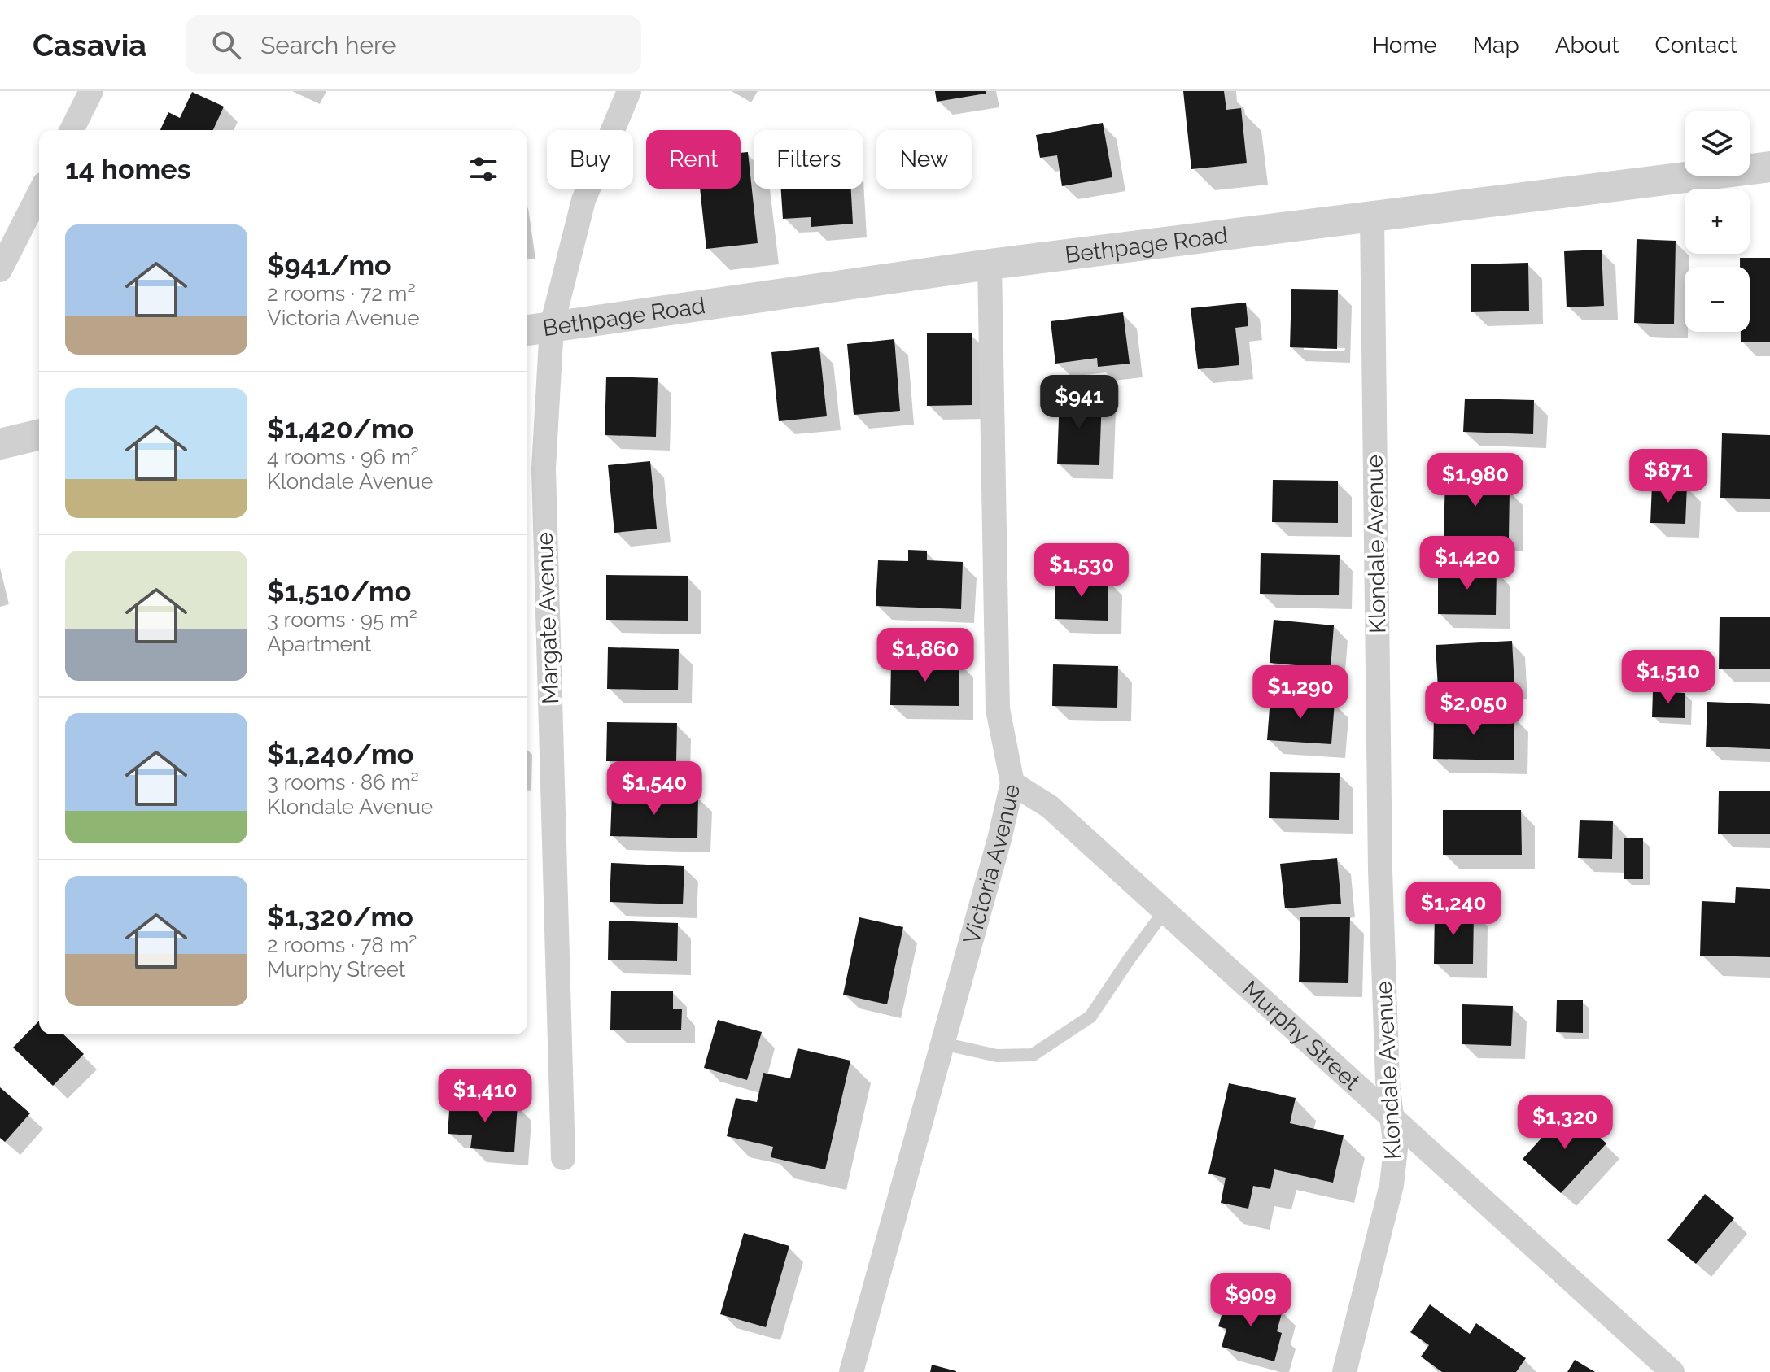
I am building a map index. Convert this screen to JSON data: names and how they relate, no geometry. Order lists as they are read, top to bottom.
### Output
{
  "streets": {
    "street": [
      "Bethpage Road",
      "Klondale Avenue",
      "Margate Avenue",
      "Victoria Avenue",
      "Murphy Street"
    ]
  },
  "crossings": [
    ["Bethpage Road", "Klondale Avenue"],
    ["Bethpage Road", "Margate Avenue"],
    ["Bethpage Road", "Victoria Avenue"],
    ["Klondale Avenue", "Murphy Street"],
    ["Victoria Avenue", "Murphy Street"]
  ],
  "page": {
    "header": "Casavia",
    "search": "Search here",
    "nav": [
      "Home",
      "Map",
      "About",
      "Contact"
    ],
    "map_buttons": ["+", "−"],
    "chip": [
      "Buy",
      "Rent",
      "Filters",
      "New"
    ],
    "heading": "14 homes",
    "list": [
      {
        "name": "$941/mo",
        "note": "2 rooms · 72 m² · Victoria Avenue"
      },
      {
        "name": "$1,420/mo",
        "note": "4 rooms · 96 m² · Klondale Avenue"
      },
      {
        "name": "$1,510/mo",
        "note": "3 rooms · 95 m² · Apartment"
      },
      {
        "name": "$1,240/mo",
        "note": "3 rooms · 86 m² · Klondale Avenue"
      },
      {
        "name": "$1,320/mo",
        "note": "2 rooms · 78 m² · Murphy Street"
      }
    ],
    "price": [
      "$941",
      "$871",
      "$1,980",
      "$1,420",
      "$1,530",
      "$1,860",
      "$1,510",
      "$1,290",
      "$2,050",
      "$1,540",
      "$1,240",
      "$1,410",
      "$1,320",
      "$909"
    ]
  }
}
